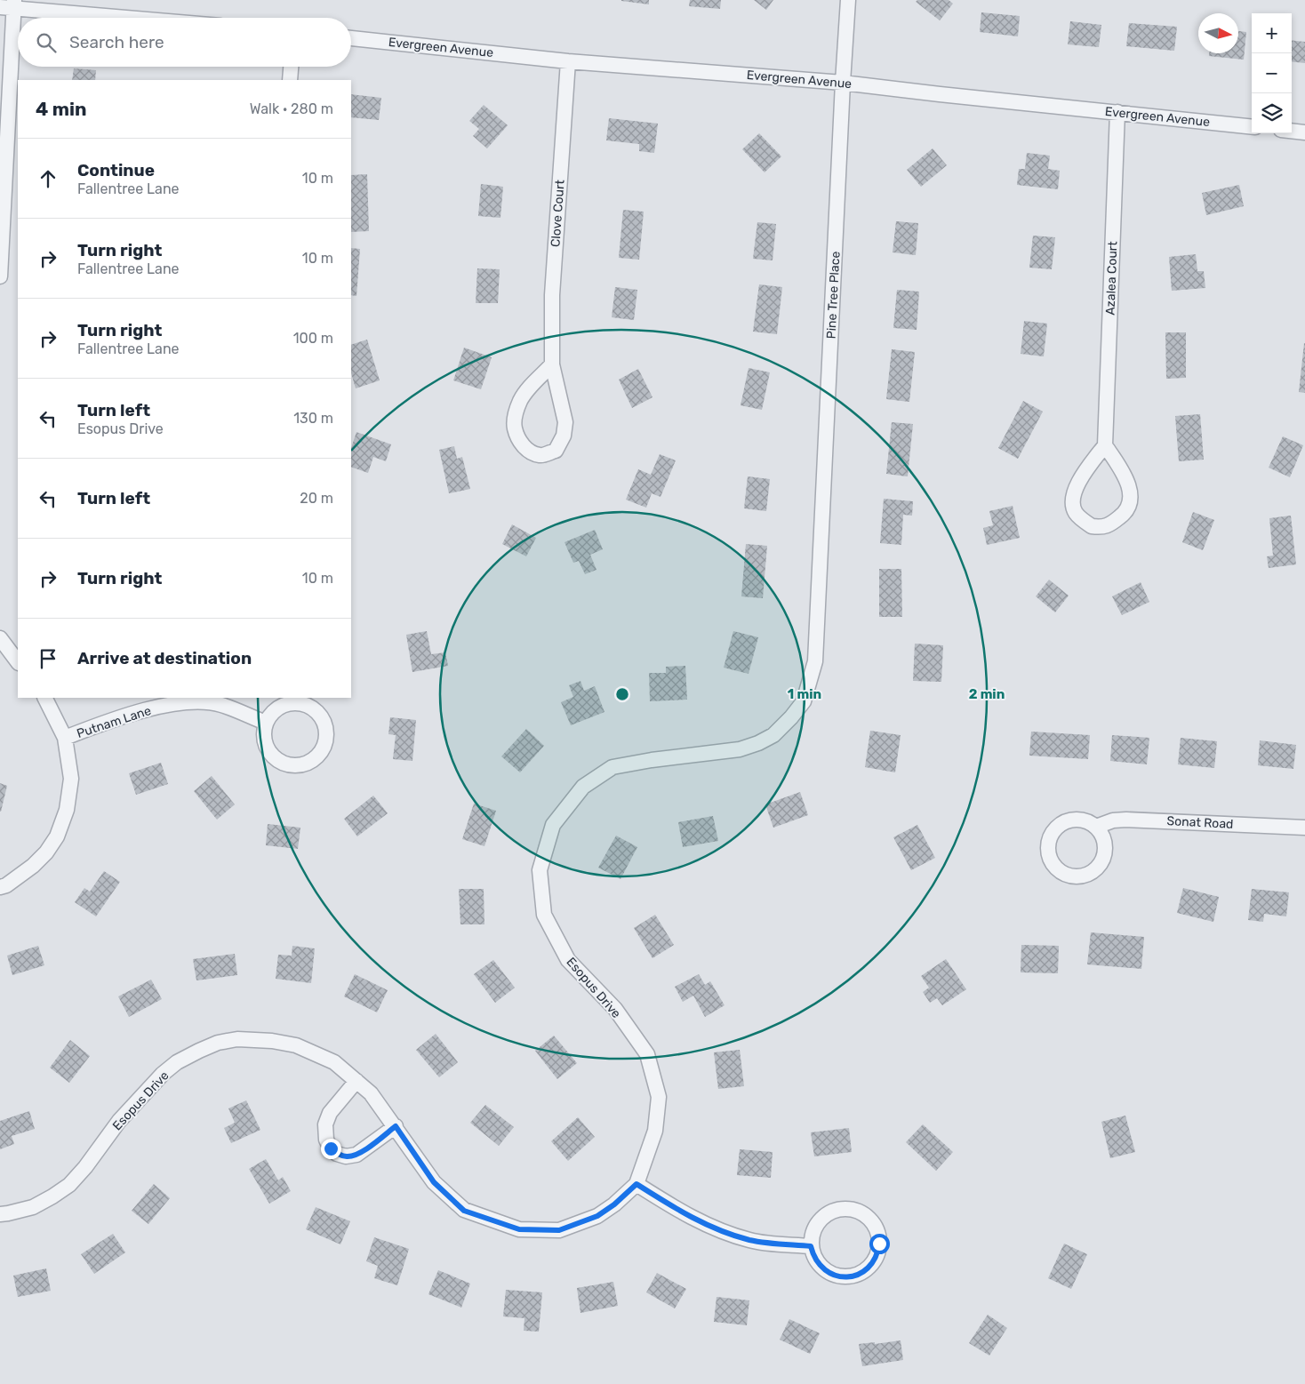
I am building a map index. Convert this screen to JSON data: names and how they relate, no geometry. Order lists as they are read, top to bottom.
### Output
{
  "streets": {
    "street": [
      "Evergreen Avenue",
      "Clove Court",
      "Azalea Court",
      "Pine Tree Place",
      "Putnam Lane",
      "Sonat Road",
      "Esopus Drive"
    ]
  },
  "crossings": [
    ["Evergreen Avenue", "Clove Court"],
    ["Evergreen Avenue", "Azalea Court"],
    ["Evergreen Avenue", "Pine Tree Place"],
    ["Pine Tree Place", "Esopus Drive"]
  ],
  "north": "right",
  "page": {
    "map_buttons": ["+", "−"],
    "search": "Search here",
    "heading": ["4 min", "Walk · 280 m"],
    "list": [
      ["Continue", "Fallentree Lane", "10 m"],
      ["Turn right", "Fallentree Lane", "10 m"],
      ["Turn right", "Fallentree Lane", "100 m"],
      ["Turn left", "Esopus Drive", "130 m"],
      ["Turn left", "20 m"],
      ["Turn right", "10 m"],
      "Arrive at destination"
    ]
  },
  "rings": ["1 min", "2 min"]
}
